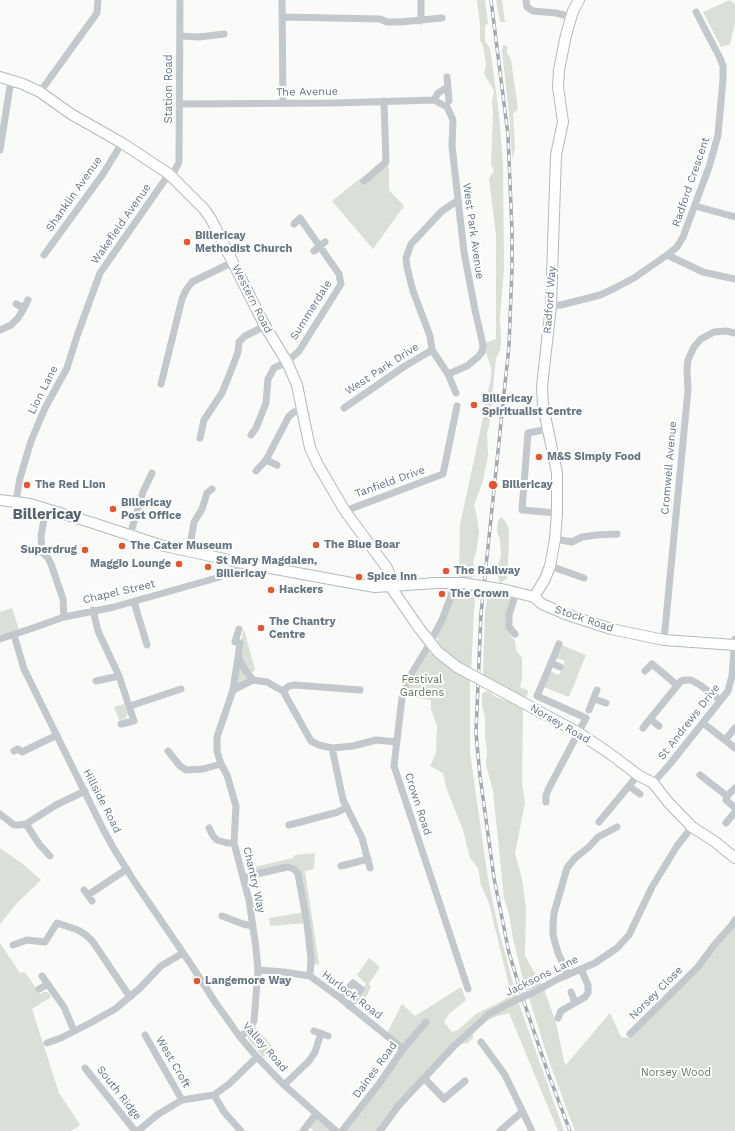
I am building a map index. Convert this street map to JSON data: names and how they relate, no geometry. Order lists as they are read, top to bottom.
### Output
{
  "streets": {
    "street": [
      "Station Road",
      "The Avenue",
      "Radford Crescent",
      "Shanklin Avenue",
      "Wakefield Avenue",
      "West Park Avenue",
      "Western Road",
      "Radford Way",
      "Summerdale",
      "West Park Drive",
      "Lion Lane",
      "Cromwell Avenue",
      "Tanfield Drive",
      "Chapel Street",
      "Stock Road",
      "St Andrews Drive",
      "Norsey Road",
      "Hillside Road",
      "Crown Road",
      "Chantry Way",
      "Jacksons Lane",
      "Norsey Close",
      "Hurlock Road",
      "Valley Road",
      "West Croft",
      "Daines Road",
      "South Ridge"
    ]
  },
  "crossings": [
    ["Station Road", "The Avenue"],
    ["Station Road", "Wakefield Avenue"],
    ["Station Road", "Western Road"],
    ["The Avenue", "West Park Avenue"],
    ["Radford Crescent", "Radford Way"],
    ["Shanklin Avenue", "Western Road"],
    ["Wakefield Avenue", "Western Road"],
    ["Wakefield Avenue", "Lion Lane"],
    ["Western Road", "Summerdale"],
    ["Western Road", "Tanfield Drive"],
    ["Western Road", "Stock Road"],
    ["Western Road", "Norsey Road"],
    ["Radford Way", "Stock Road"],
    ["Lion Lane", "Stock Road"],
    ["Cromwell Avenue", "Stock Road"],
    ["Chapel Street", "Stock Road"],
    ["Chapel Street", "Hillside Road"],
    ["Stock Road", "St Andrews Drive"],
    ["Stock Road", "Norsey Road"],
    ["Stock Road", "Crown Road"],
    ["St Andrews Drive", "Norsey Road"],
    ["Norsey Road", "Crown Road"],
    ["Norsey Road", "Jacksons Lane"],
    ["Hillside Road", "Valley Road"],
    ["Chantry Way", "Hurlock Road"],
    ["Chantry Way", "Valley Road"],
    ["Hurlock Road", "Daines Road"]
  ],
  "districts": ["Billericay"],
  "parks": ["Festival Gardens", "Norsey Wood"],
  "places": [
    "Billericay Methodist Church",
    "Billericay Spiritualist Centre",
    "M&S Simply Food",
    "The Red Lion",
    "Billericay",
    "Billericay Post Office",
    "The Blue Boar",
    "The Cater Museum",
    "Superdrug",
    "Maggio Lounge",
    "St Mary Magdalen, Billericay",
    "The Railway",
    "Spice Inn",
    "Hackers",
    "The Crown",
    "The Chantry Centre",
    "Langemore Way"
  ]
}
